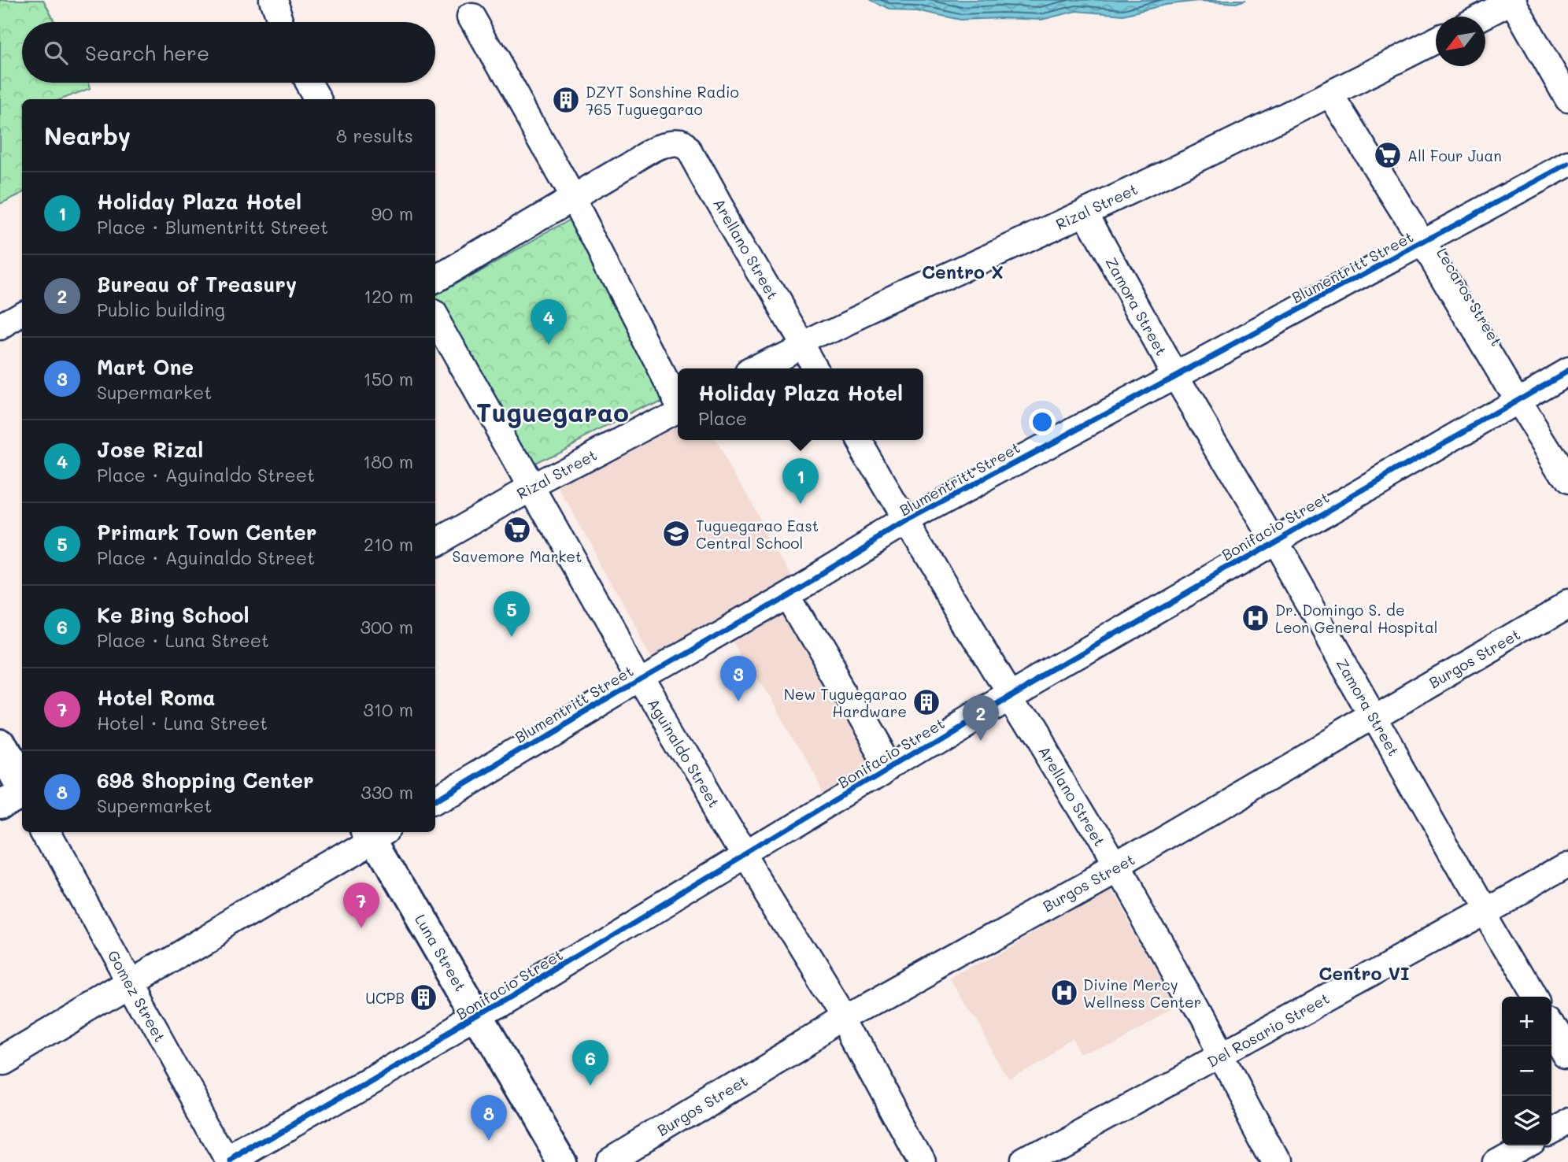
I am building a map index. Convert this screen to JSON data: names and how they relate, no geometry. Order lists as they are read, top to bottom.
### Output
{
  "streets": {
    "main road": ["Luna Street"],
    "street": [
      "Rizal Street",
      "Arellano Street",
      "Blumentritt Street",
      "Lecaros Street",
      "Zamora Street",
      "Bonifacio Street",
      "Burgos Street",
      "Aguinaldo Street",
      "Gomez Street",
      "Del Rosario Street"
    ]
  },
  "crossings": [
    ["Rizal Street", "Arellano Street"],
    ["Rizal Street", "Lecaros Street"],
    ["Rizal Street", "Zamora Street"],
    ["Rizal Street", "Aguinaldo Street"],
    ["Arellano Street", "Blumentritt Street"],
    ["Arellano Street", "Bonifacio Street"],
    ["Arellano Street", "Burgos Street"],
    ["Arellano Street", "Del Rosario Street"],
    ["Blumentritt Street", "Lecaros Street"],
    ["Blumentritt Street", "Zamora Street"],
    ["Blumentritt Street", "Aguinaldo Street"],
    ["Lecaros Street", "Bonifacio Street"],
    ["Zamora Street", "Bonifacio Street"],
    ["Zamora Street", "Burgos Street"],
    ["Zamora Street", "Del Rosario Street"],
    ["Bonifacio Street", "Aguinaldo Street"],
    ["Bonifacio Street", "Luna Street"],
    ["Bonifacio Street", "Gomez Street"],
    ["Burgos Street", "Aguinaldo Street"]
  ],
  "districts": ["Centro X", "Tuguegarao", "Centro VI"],
  "places": {
    "building": ["DZYT Sonshine Radio 765 Tuguegarao", "New Tuguegarao Hardware", "UCPB"],
    "supermarket": ["All Four Juan", "Savemore Market"],
    "school or university": ["Tuguegarao East Central School"],
    "hospital": ["Dr. Domingo S. de Leon General Hospital", "Divine Mercy Wellness Center"]
  },
  "north": "bottom left",
  "page": {
    "search": "Search here",
    "heading": ["Nearby", "8 results"],
    "list": [
      {
        "mark": "1",
        "name": "Holiday Plaza Hotel",
        "note": "Place · Blumentritt Street",
        "value": "90 m"
      },
      {
        "mark": "2",
        "name": "Bureau of Treasury",
        "note": "Public building",
        "value": "120 m"
      },
      {
        "mark": "3",
        "name": "Mart One",
        "note": "Supermarket",
        "value": "150 m"
      },
      {
        "mark": "4",
        "name": "Jose Rizal",
        "note": "Place · Aguinaldo Street",
        "value": "180 m"
      },
      {
        "mark": "5",
        "name": "Primark Town Center",
        "note": "Place · Aguinaldo Street",
        "value": "210 m"
      },
      {
        "mark": "6",
        "name": "Ke Bing School",
        "note": "Place · Luna Street",
        "value": "300 m"
      },
      {
        "mark": "7",
        "name": "Hotel Roma",
        "note": "Hotel · Luna Street",
        "value": "310 m"
      },
      {
        "mark": "8",
        "name": "698 Shopping Center",
        "note": "Supermarket",
        "value": "330 m"
      }
    ],
    "pins": [
      "4",
      "1",
      "5",
      "3",
      "2",
      "7",
      "6",
      "8"
    ],
    "popup": ["Holiday Plaza Hotel", "Place"],
    "map_buttons": ["+", "−"]
  }
}
